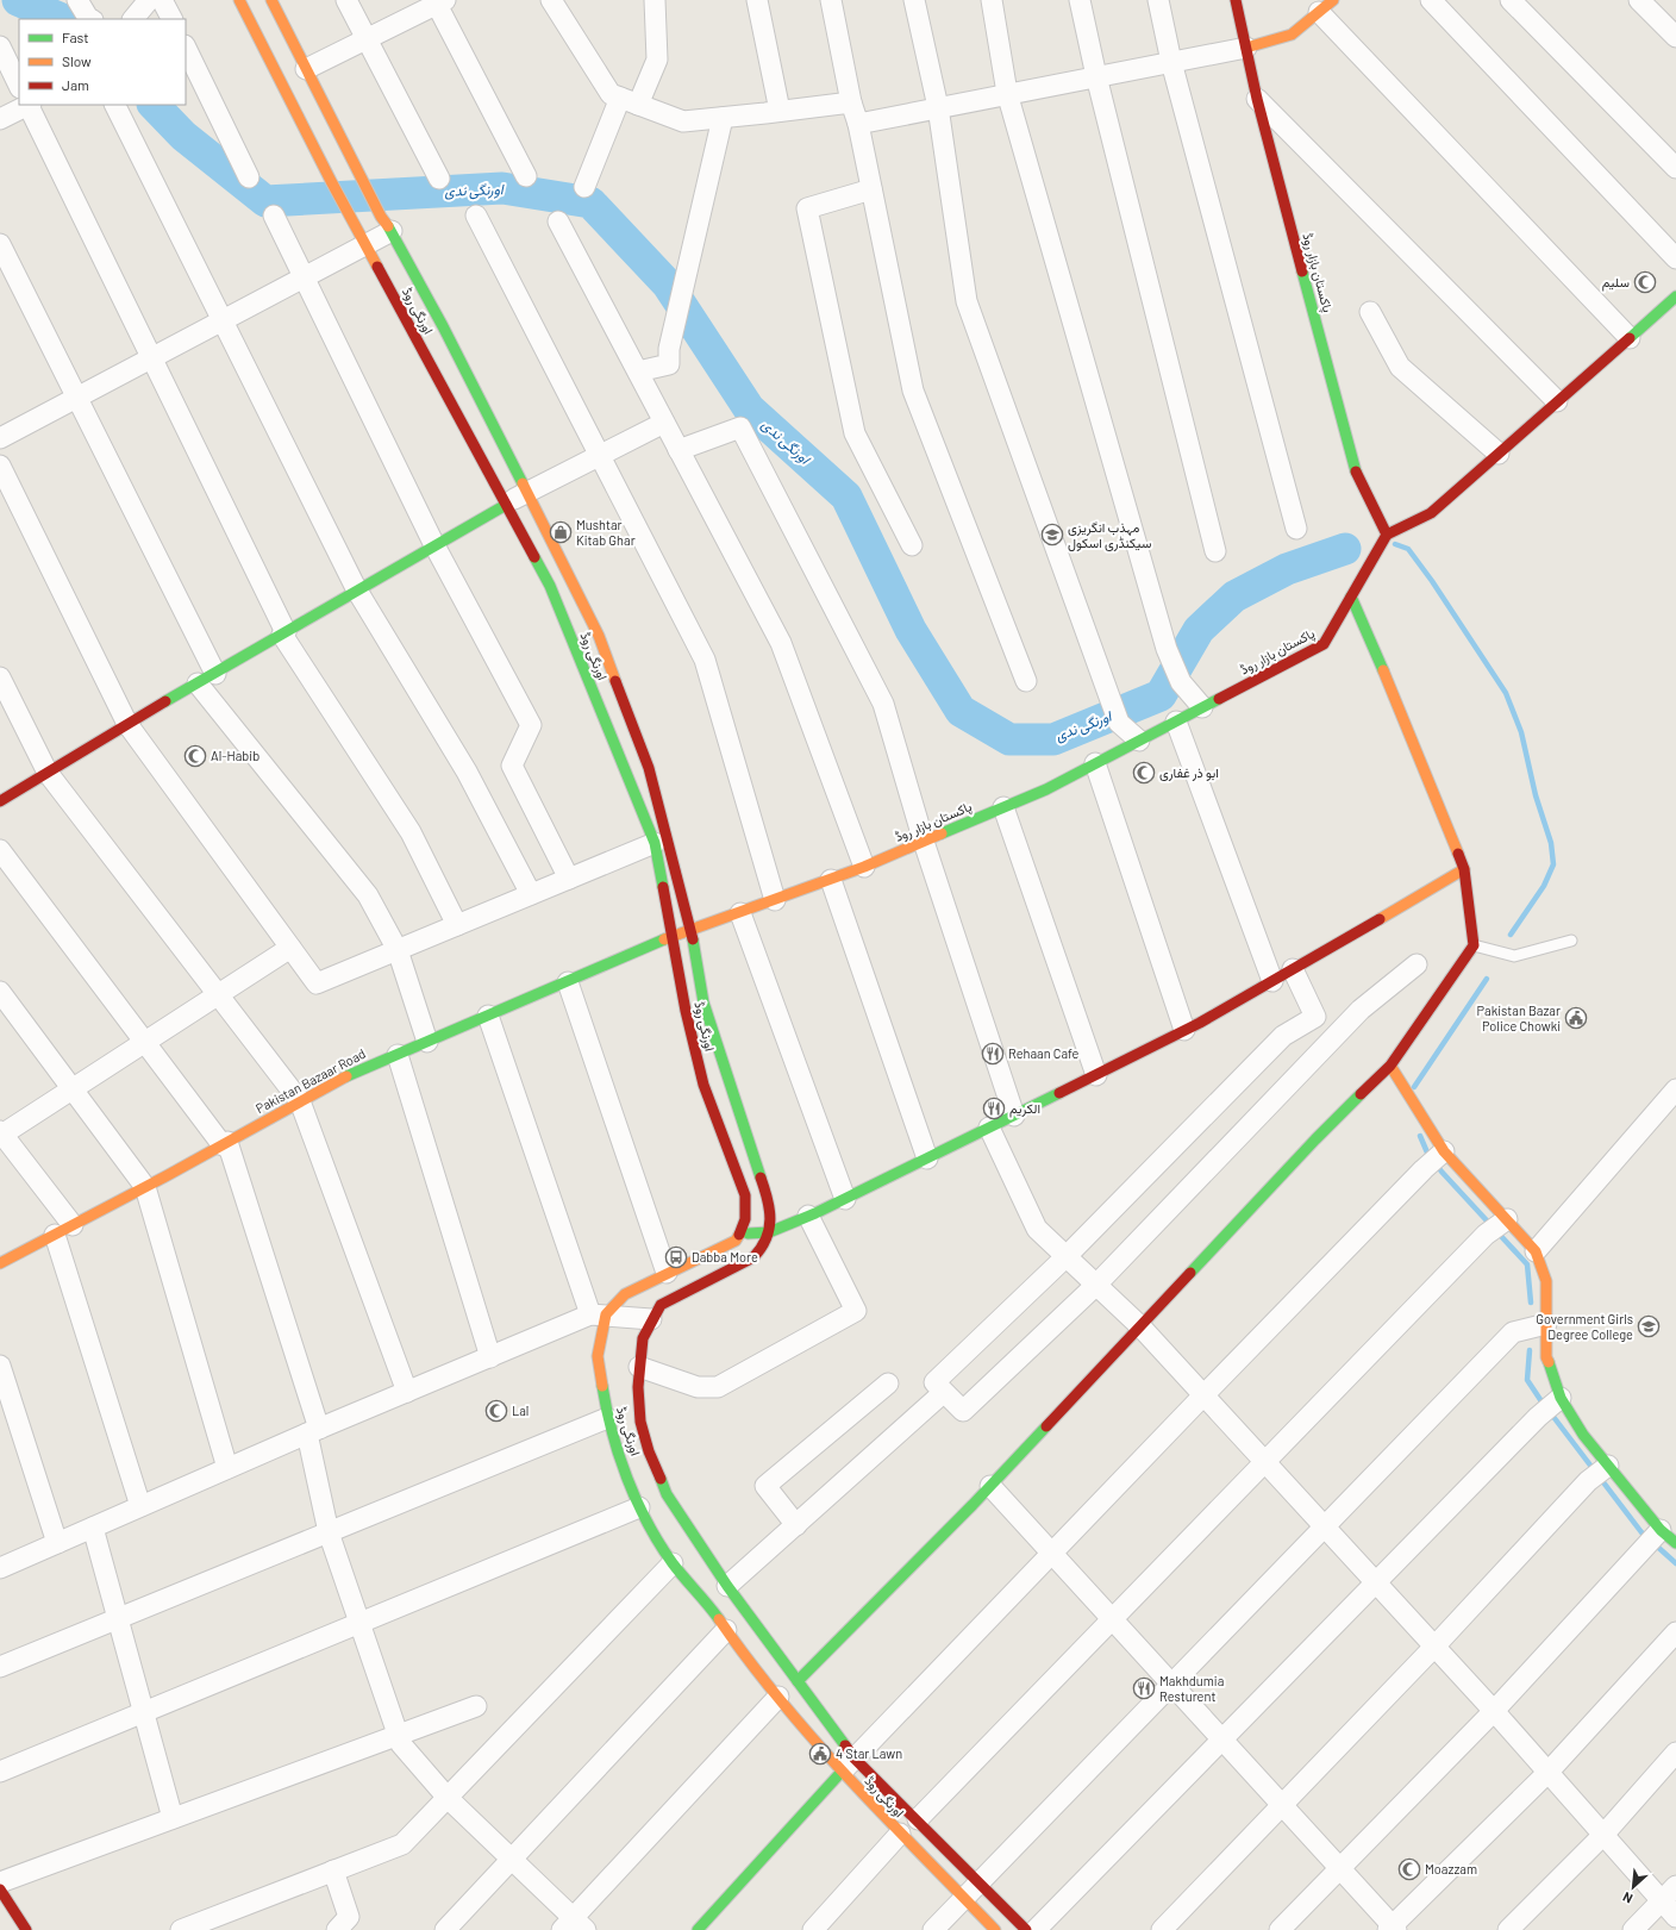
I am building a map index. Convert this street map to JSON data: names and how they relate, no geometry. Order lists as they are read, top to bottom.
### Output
{
  "streets": {
    "street": ["پاکستان بازار روڈ", "اورنگی روڈ", "Pakistan Bazaar Road"]
  },
  "crossings": [
    ["پاکستان بازار روڈ", "اورنگی روڈ"],
    ["پاکستان بازار روڈ", "Pakistan Bazaar Road"],
    ["اورنگی روڈ", "Pakistan Bazaar Road"]
  ],
  "water": ["اورنگی ندی"],
  "places": {
    "mosque": [
      "سلیم",
      "Al-Habib",
      "ابو ذر غفاری",
      "Lal",
      "Moazzam"
    ],
    "shop": ["Mushtar Kitab Ghar"],
    "school or university": ["مہذب انگریزی سیکنڈری اسکول", "Government Girls Degree College"],
    "public building": ["Pakistan Bazar Police Chowki", "4 Star Lawn"],
    "restaurant": ["Rehaan Cafe", "الکریم", "Makhdumia Resturent"],
    "bus stop": ["Dabba More"]
  },
  "legend": ["Fast", "Slow", "Jam"],
  "north": "bottom left"
}
